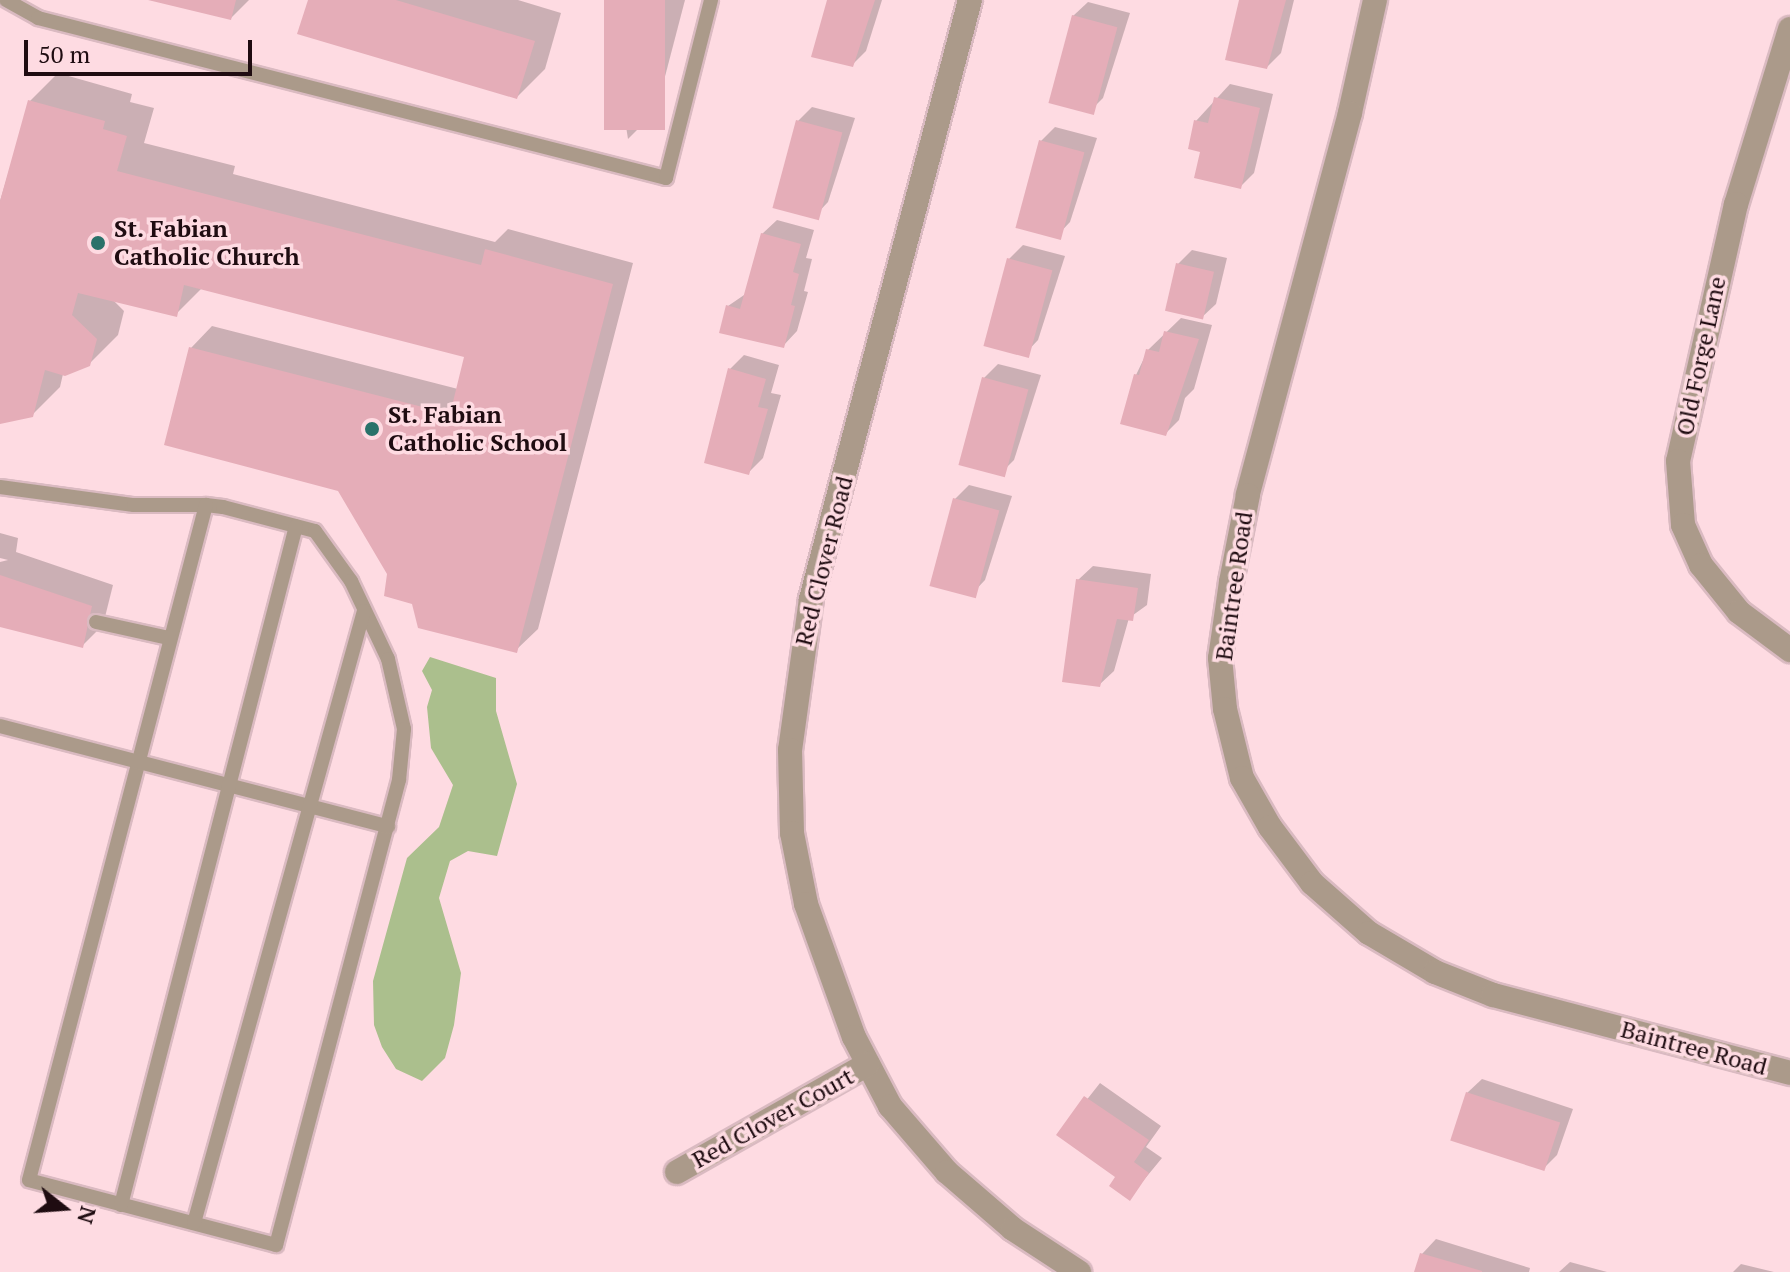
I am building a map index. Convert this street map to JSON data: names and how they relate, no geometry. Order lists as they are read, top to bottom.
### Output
{
  "streets": {
    "street": [
      "Old Forge Lane",
      "Red Clover Road",
      "Baintree Road",
      "Red Clover Court"
    ]
  },
  "crossings": [
    ["Red Clover Road", "Red Clover Court"]
  ],
  "places": ["St. Fabian Catholic Church", "St. Fabian Catholic School"],
  "scale_bar": "50 m",
  "north": "right"
}
